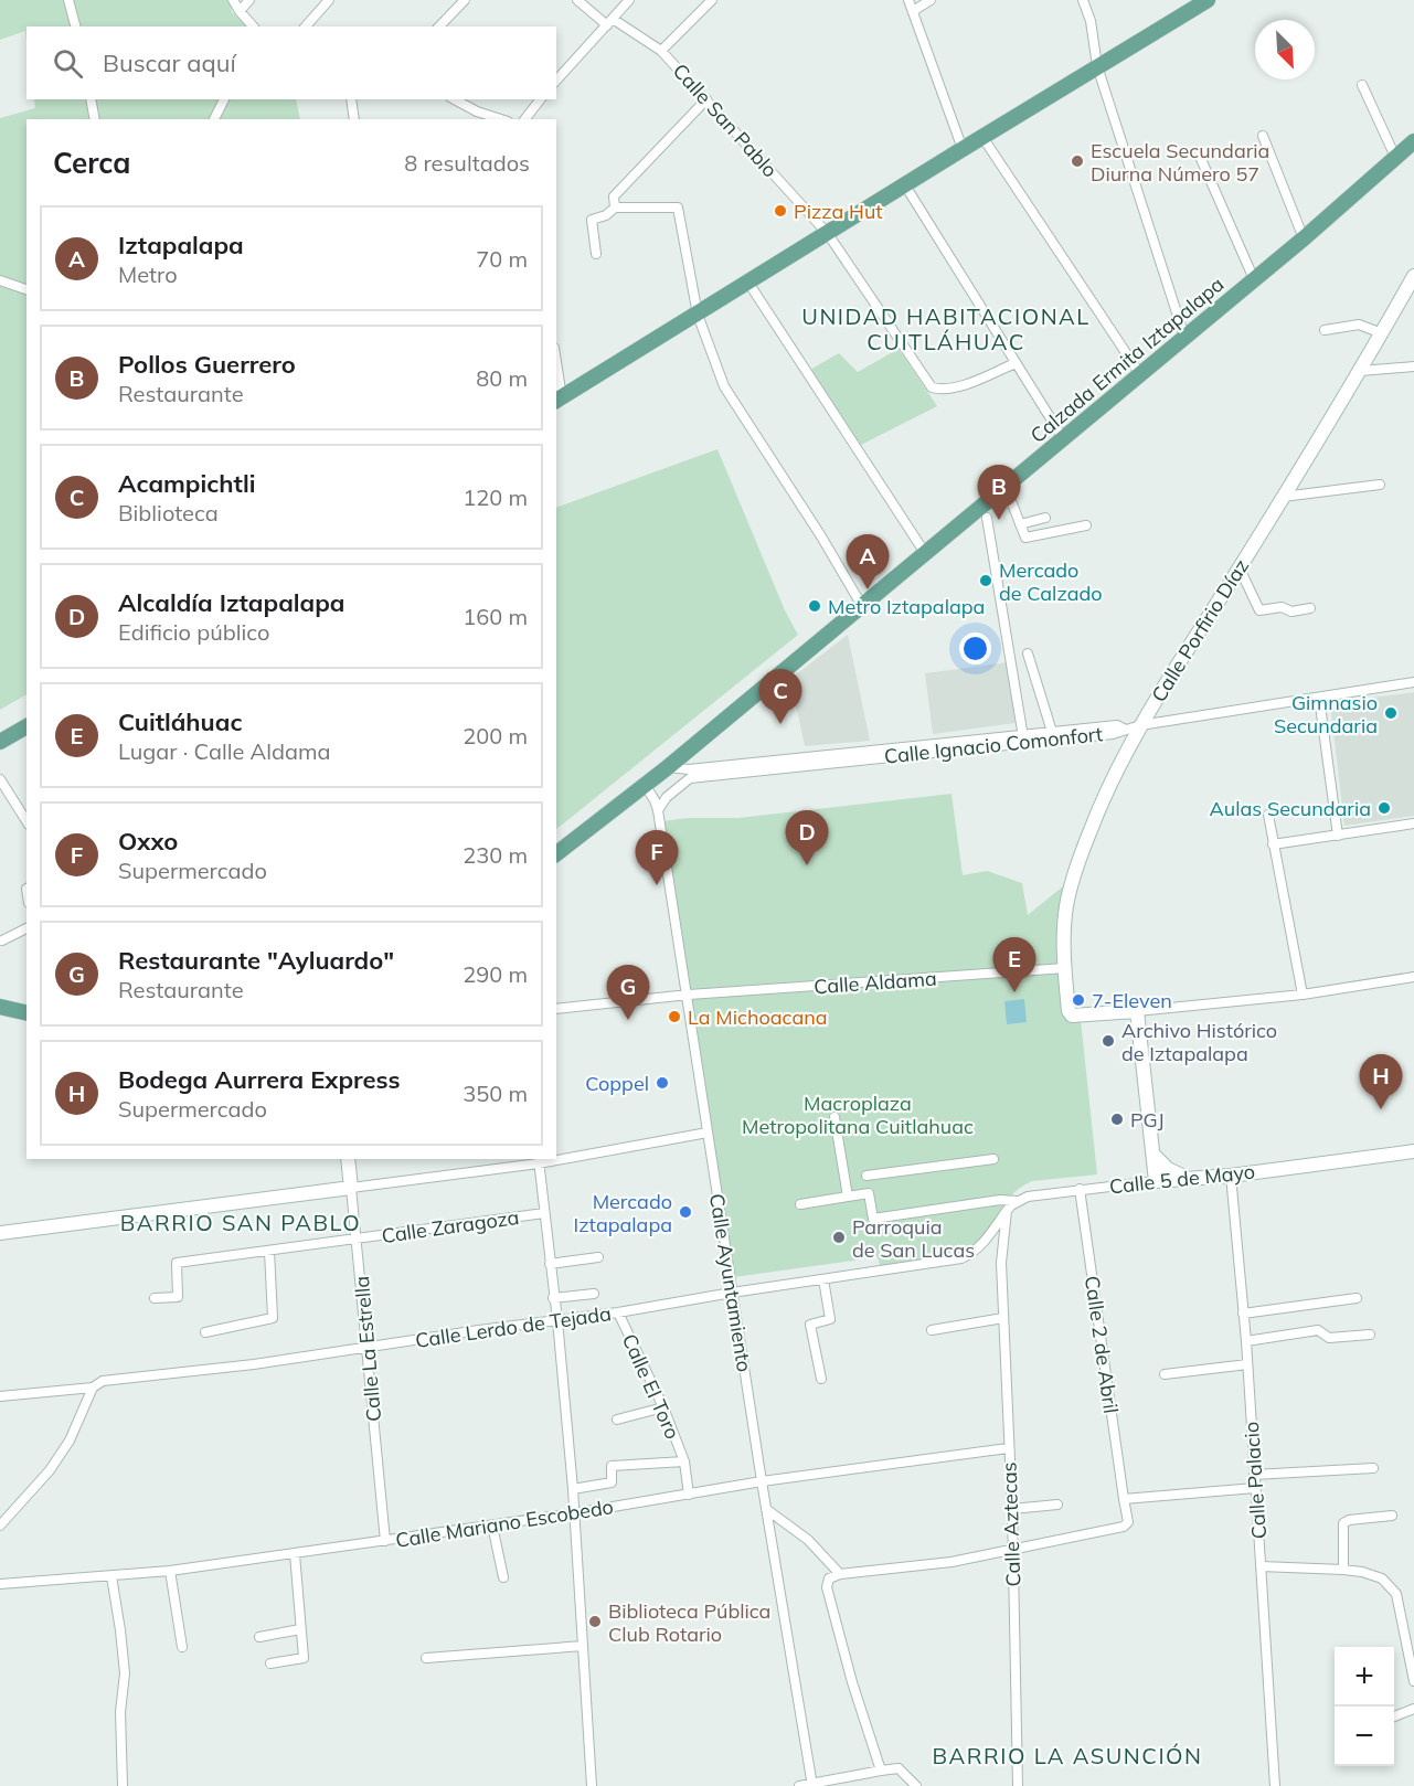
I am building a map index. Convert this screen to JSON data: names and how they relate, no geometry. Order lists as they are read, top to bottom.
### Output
{
  "streets": {
    "main road": ["Calzada Ermita Iztapalapa"],
    "street": [
      "Calle San Pablo",
      "Calle Porfirio Díaz",
      "Calle Ignacio Comonfort",
      "Calle Aldama",
      "Calle 5 de Mayo",
      "Calle Zaragoza",
      "Calle Ayuntamiento",
      "Calle Lerdo de Tejada",
      "Calle 2 de Abril",
      "Calle La Estrella",
      "Calle El Toro",
      "Calle Palacio",
      "Calle Mariano Escobedo",
      "Calle Aztecas"
    ]
  },
  "crossings": [
    ["Calzada Ermita Iztapalapa", "Calle Ignacio Comonfort"],
    ["Calle Porfirio Díaz", "Calle Aldama"],
    ["Calle Ignacio Comonfort", "Calle Ayuntamiento"],
    ["Calle Aldama", "Calle Ayuntamiento"],
    ["Calle 5 de Mayo", "Calle Lerdo de Tejada"],
    ["Calle 5 de Mayo", "Calle 2 de Abril"],
    ["Calle 5 de Mayo", "Calle Palacio"],
    ["Calle 5 de Mayo", "Calle Aztecas"],
    ["Calle Zaragoza", "Calle La Estrella"],
    ["Calle Ayuntamiento", "Calle Lerdo de Tejada"],
    ["Calle Ayuntamiento", "Calle Mariano Escobedo"],
    ["Calle Lerdo de Tejada", "Calle La Estrella"],
    ["Calle Lerdo de Tejada", "Calle El Toro"],
    ["Calle Lerdo de Tejada", "Calle Aztecas"],
    ["Calle 2 de Abril", "Calle Aztecas"],
    ["Calle La Estrella", "Calle Mariano Escobedo"],
    ["Calle El Toro", "Calle Mariano Escobedo"],
    ["Calle Mariano Escobedo", "Calle Aztecas"]
  ],
  "districts": ["UNIDAD HABITACIONAL CUITLÁHUAC", "BARRIO SAN PABLO", "BARRIO LA ASUNCIÓN"],
  "parks": ["Macroplaza Metropolitana Cuitlahuac"],
  "places": [
    "Escuela Secundaria Diurna Número 57",
    "Pizza Hut",
    "Mercado de Calzado",
    "Metro Iztapalapa",
    "Gimnasio Secundaria",
    "Aulas Secundaria",
    "7-Eleven",
    "La Michoacana",
    "Archivo Histórico de Iztapalapa",
    "Coppel",
    "PGJ",
    "Mercado Iztapalapa",
    "Parroquia de San Lucas",
    "Biblioteca Pública Club Rotario"
  ],
  "north": "bottom right",
  "page": {
    "search": "Buscar aquí",
    "heading": ["Cerca", "8 resultados"],
    "list": [
      {
        "mark": "A",
        "name": "Iztapalapa",
        "note": "Metro",
        "value": "70 m"
      },
      {
        "mark": "B",
        "name": "Pollos Guerrero",
        "note": "Restaurante",
        "value": "80 m"
      },
      {
        "mark": "C",
        "name": "Acampichtli",
        "note": "Biblioteca",
        "value": "120 m"
      },
      {
        "mark": "D",
        "name": "Alcaldía Iztapalapa",
        "note": "Edificio público",
        "value": "160 m"
      },
      {
        "mark": "E",
        "name": "Cuitláhuac",
        "note": "Lugar · Calle Aldama",
        "value": "200 m"
      },
      {
        "mark": "F",
        "name": "Oxxo",
        "note": "Supermercado",
        "value": "230 m"
      },
      {
        "mark": "G",
        "name": "Restaurante \"Ayluardo\"",
        "note": "Restaurante",
        "value": "290 m"
      },
      {
        "mark": "H",
        "name": "Bodega Aurrera Express",
        "note": "Supermercado",
        "value": "350 m"
      }
    ],
    "pins": [
      "B",
      "A",
      "C",
      "D",
      "F",
      "E",
      "G",
      "H"
    ],
    "map_buttons": ["+", "−"]
  }
}
